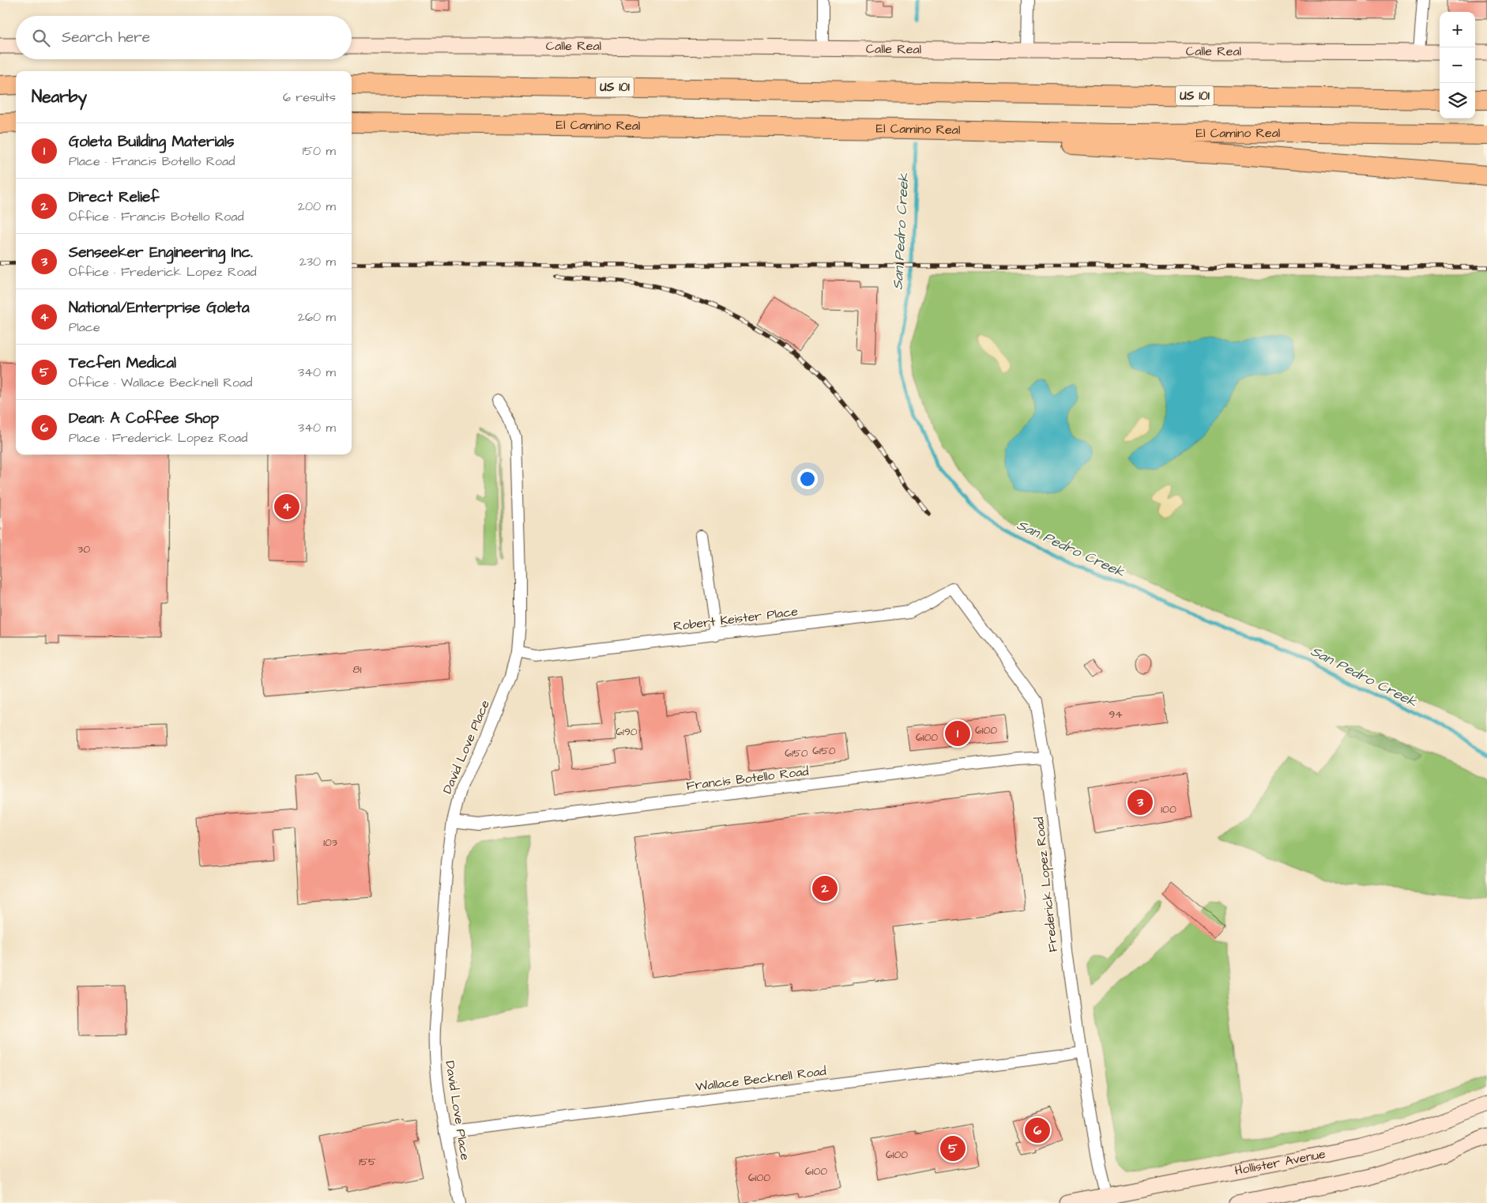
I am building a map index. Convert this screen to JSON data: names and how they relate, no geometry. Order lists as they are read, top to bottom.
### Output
{
  "streets": {
    "highway": ["US 101", "El Camino Real"],
    "main road": ["Calle Real", "Hollister Avenue"],
    "street": [
      "Robert Keister Place",
      "David Love Place",
      "Francis Botello Road",
      "Frederick Lopez Road",
      "Wallace Becknell Road"
    ]
  },
  "crossings": [
    ["Robert Keister Place", "David Love Place"],
    ["Robert Keister Place", "Frederick Lopez Road"],
    ["David Love Place", "Francis Botello Road"],
    ["David Love Place", "Wallace Becknell Road"],
    ["Francis Botello Road", "Frederick Lopez Road"],
    ["Frederick Lopez Road", "Wallace Becknell Road"],
    ["Frederick Lopez Road", "Hollister Avenue"]
  ],
  "water": ["San Pedro Creek"],
  "house_numbers": [
    "30",
    "81",
    "94",
    "6100",
    "6190",
    "6100",
    "6150",
    "6150",
    "100",
    "103",
    "6100",
    "155",
    "6100",
    "6100"
  ],
  "page": {
    "map_buttons": ["+", "−"],
    "search": "Search here",
    "heading": ["Nearby", "6 results"],
    "list": [
      {
        "mark": "1",
        "name": "Goleta Building Materials",
        "note": "Place · Francis Botello Road",
        "value": "150 m"
      },
      {
        "mark": "2",
        "name": "Direct Relief",
        "note": "Office · Francis Botello Road",
        "value": "200 m"
      },
      {
        "mark": "3",
        "name": "Senseeker Engineering Inc.",
        "note": "Office · Frederick Lopez Road",
        "value": "230 m"
      },
      {
        "mark": "4",
        "name": "National/Enterprise Goleta",
        "note": "Place",
        "value": "260 m"
      },
      {
        "mark": "5",
        "name": "Tecfen Medical",
        "note": "Office · Wallace Becknell Road",
        "value": "340 m"
      },
      {
        "mark": "6",
        "name": "Dean: A Coffee Shop",
        "note": "Place · Frederick Lopez Road",
        "value": "340 m"
      }
    ],
    "pins": [
      "4",
      "1",
      "3",
      "2",
      "6",
      "5"
    ]
  }
}
